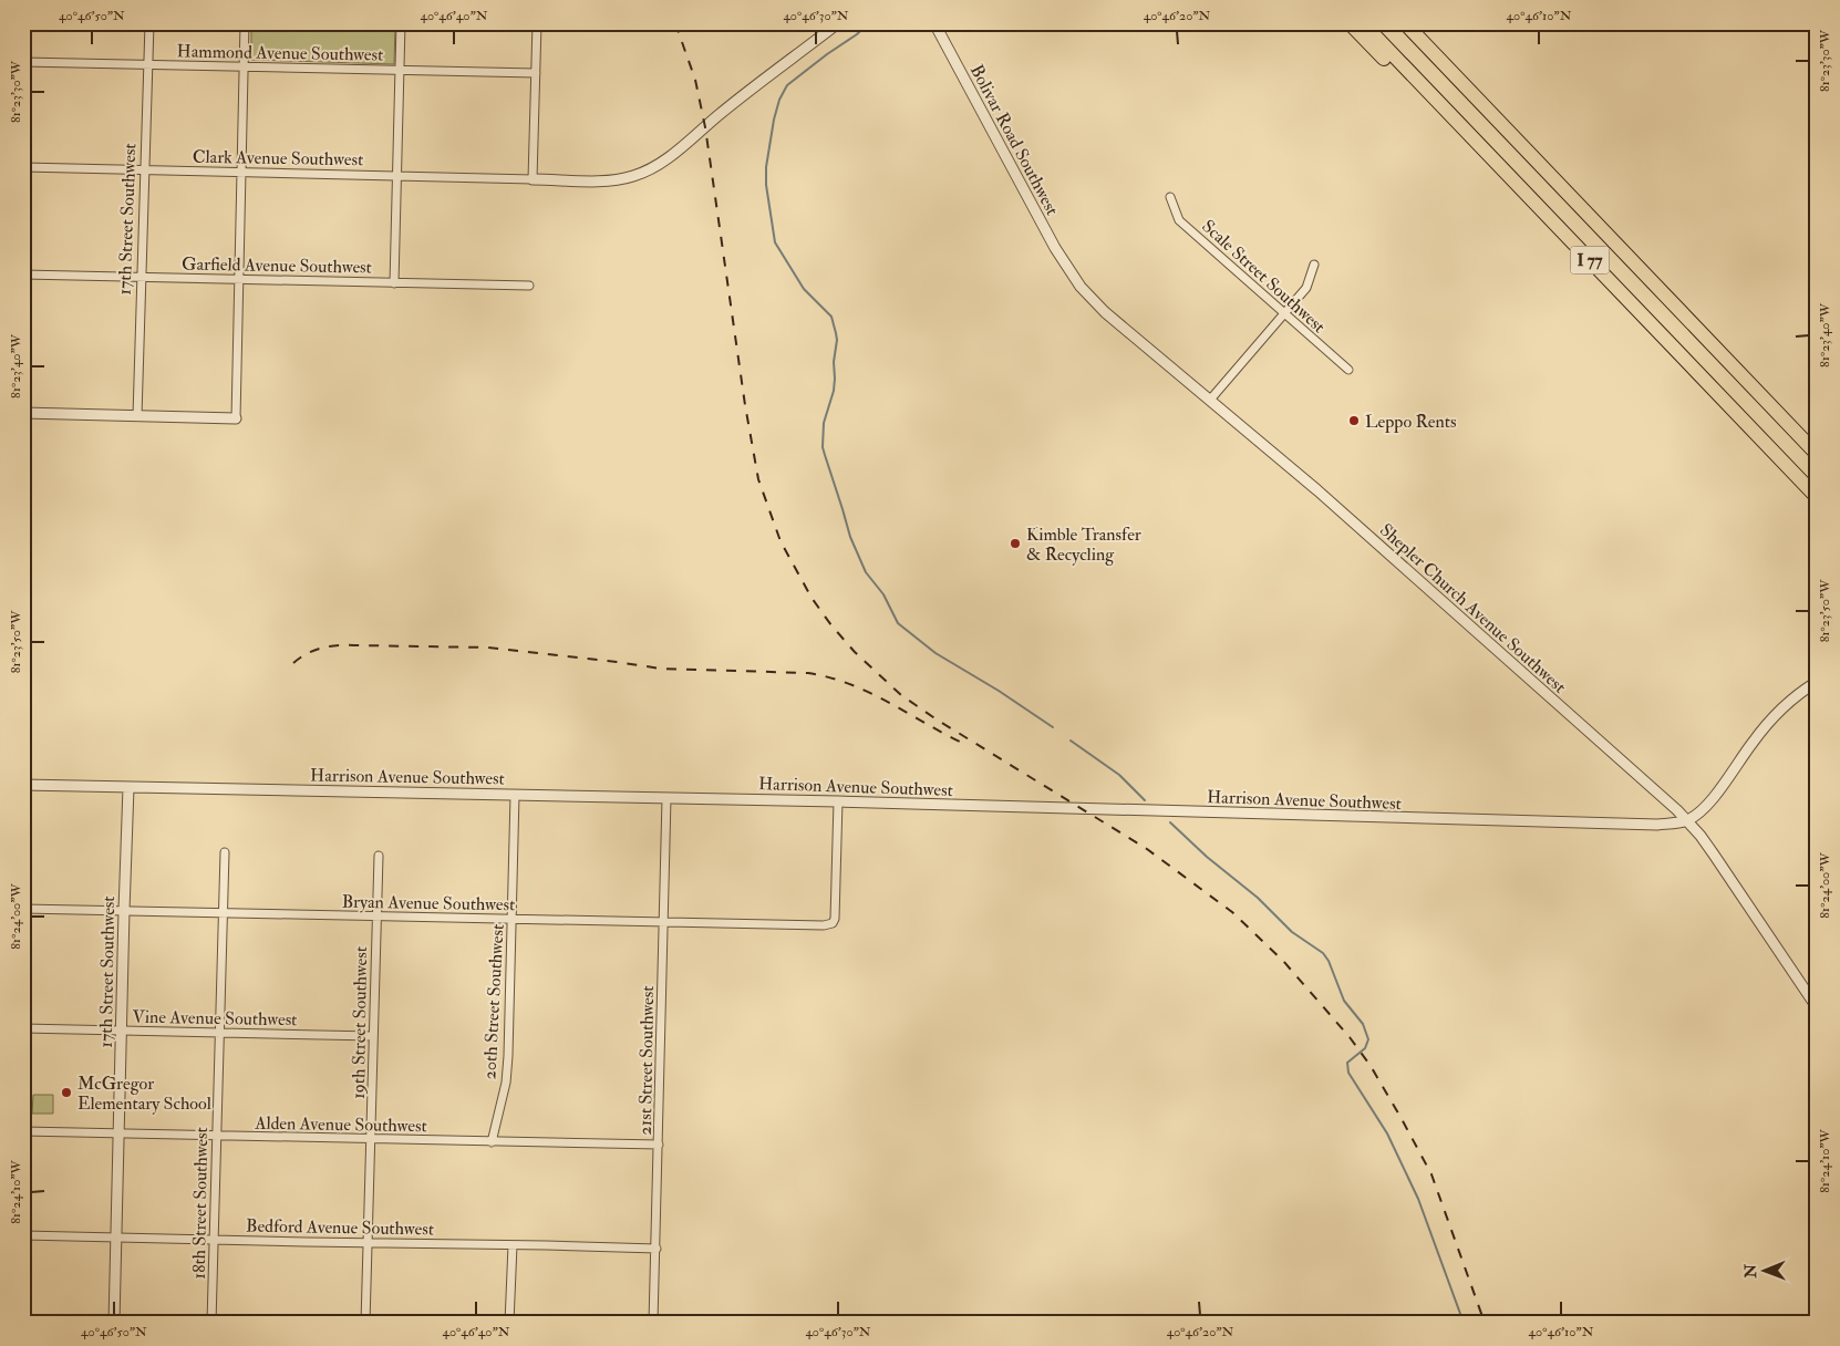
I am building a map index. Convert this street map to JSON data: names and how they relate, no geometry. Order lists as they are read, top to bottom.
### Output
{
  "streets": {
    "highway": ["I 77"],
    "street": [
      "Hammond Avenue Southwest",
      "Bolivar Road Southwest",
      "Clark Avenue Southwest",
      "17th Street Southwest",
      "Garfield Avenue Southwest",
      "Scale Street Southwest",
      "Shepler Church Avenue Southwest",
      "Harrison Avenue Southwest",
      "Bryan Avenue Southwest",
      "20th Street Southwest",
      "Vine Avenue Southwest",
      "19th Street Southwest",
      "21st Street Southwest",
      "Alden Avenue Southwest",
      "18th Street Southwest",
      "Bedford Avenue Southwest"
    ]
  },
  "crossings": [
    ["Hammond Avenue Southwest", "17th Street Southwest"],
    ["Bolivar Road Southwest", "Shepler Church Avenue Southwest"],
    ["Clark Avenue Southwest", "17th Street Southwest"],
    ["17th Street Southwest", "Garfield Avenue Southwest"],
    ["17th Street Southwest", "Harrison Avenue Southwest"],
    ["17th Street Southwest", "Bryan Avenue Southwest"],
    ["17th Street Southwest", "Vine Avenue Southwest"],
    ["17th Street Southwest", "Alden Avenue Southwest"],
    ["17th Street Southwest", "Bedford Avenue Southwest"],
    ["Shepler Church Avenue Southwest", "Harrison Avenue Southwest"],
    ["Harrison Avenue Southwest", "Bryan Avenue Southwest"],
    ["Harrison Avenue Southwest", "20th Street Southwest"],
    ["Harrison Avenue Southwest", "21st Street Southwest"],
    ["Bryan Avenue Southwest", "20th Street Southwest"],
    ["Bryan Avenue Southwest", "19th Street Southwest"],
    ["Bryan Avenue Southwest", "21st Street Southwest"],
    ["Bryan Avenue Southwest", "18th Street Southwest"],
    ["20th Street Southwest", "Alden Avenue Southwest"],
    ["Vine Avenue Southwest", "19th Street Southwest"],
    ["Vine Avenue Southwest", "18th Street Southwest"],
    ["19th Street Southwest", "Alden Avenue Southwest"],
    ["19th Street Southwest", "Bedford Avenue Southwest"],
    ["21st Street Southwest", "Alden Avenue Southwest"],
    ["21st Street Southwest", "Bedford Avenue Southwest"],
    ["Alden Avenue Southwest", "18th Street Southwest"],
    ["18th Street Southwest", "Bedford Avenue Southwest"]
  ],
  "places": ["Leppo Rents", "Kimble Transfer & Recycling", "McGregor Elementary School"],
  "north": "left",
  "coordinates": [
    "40°46'50\"N",
    "40°46'40\"N",
    "40°46'30\"N",
    "40°46'20\"N",
    "40°46'10\"N",
    "81°23'30\"W",
    "81°23'40\"W",
    "81°23'50\"W",
    "81°24'00\"W",
    "81°24'10\"W"
  ]
}
